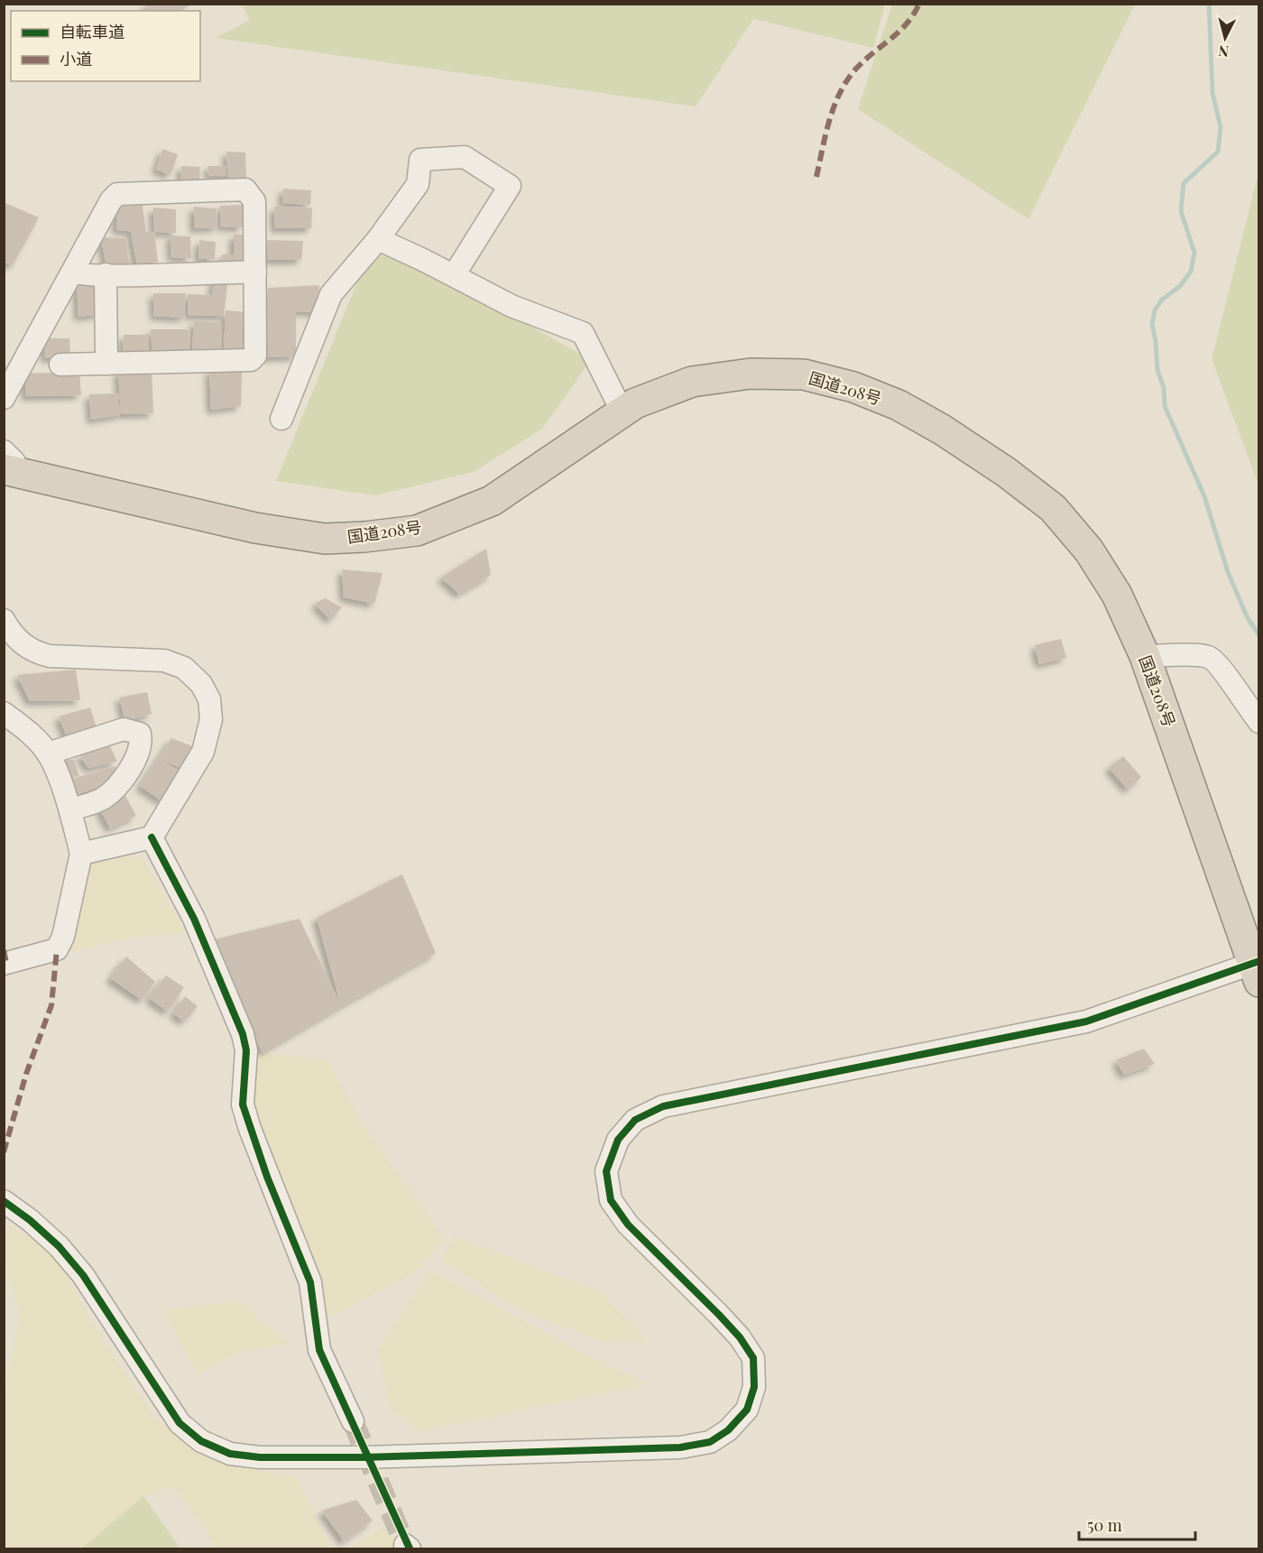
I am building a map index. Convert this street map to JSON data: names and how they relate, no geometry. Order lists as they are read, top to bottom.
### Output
{
  "streets": {
    "highway": ["国道208号"]
  },
  "legend": ["自転車道", "小道"],
  "scale_bar": "50 m",
  "north": "bottom"
}
